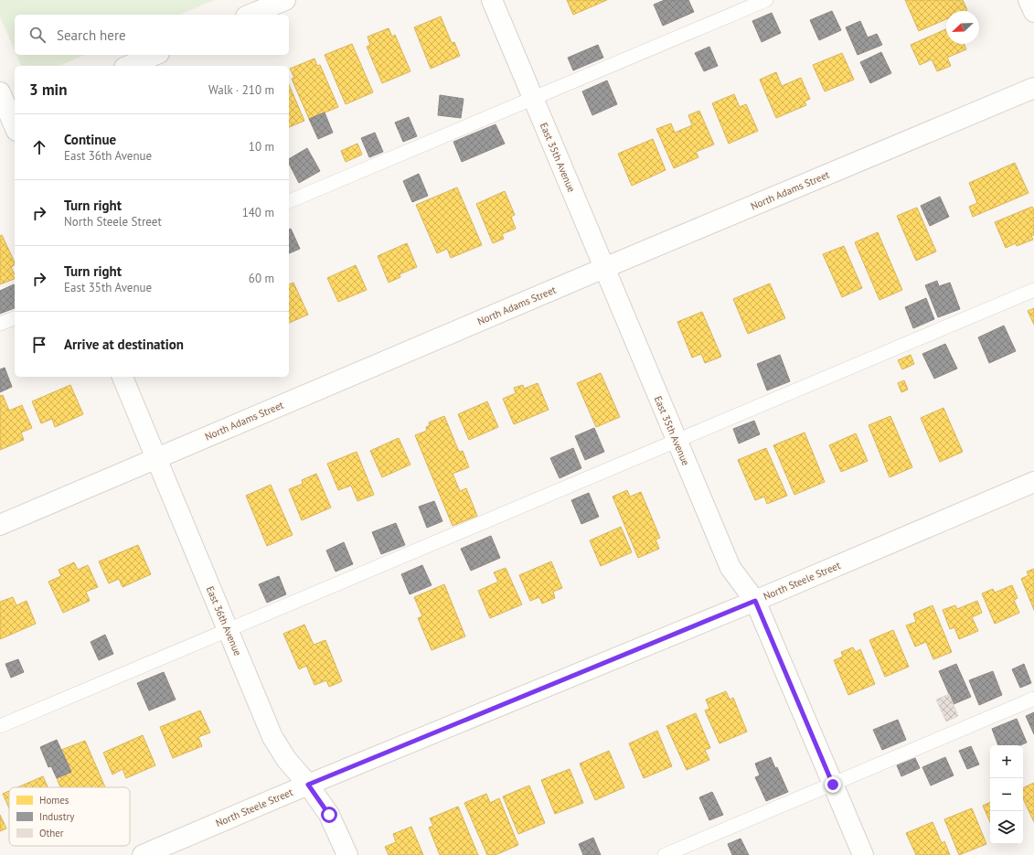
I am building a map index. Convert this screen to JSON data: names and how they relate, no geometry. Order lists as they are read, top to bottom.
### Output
{
  "streets": {
    "street": [
      "East 35th Avenue",
      "North Adams Street",
      "North Steele Street",
      "East 36th Avenue"
    ]
  },
  "crossings": [
    ["East 35th Avenue", "North Adams Street"],
    ["East 35th Avenue", "North Steele Street"],
    ["North Adams Street", "East 36th Avenue"],
    ["North Steele Street", "East 36th Avenue"]
  ],
  "legend": ["Homes", "Industry", "Other"],
  "north": "bottom left",
  "page": {
    "search": "Search here",
    "heading": ["3 min", "Walk · 210 m"],
    "list": [
      ["Continue", "East 36th Avenue", "10 m"],
      ["Turn right", "North Steele Street", "140 m"],
      ["Turn right", "East 35th Avenue", "60 m"],
      "Arrive at destination"
    ],
    "map_buttons": ["+", "−"]
  }
}
